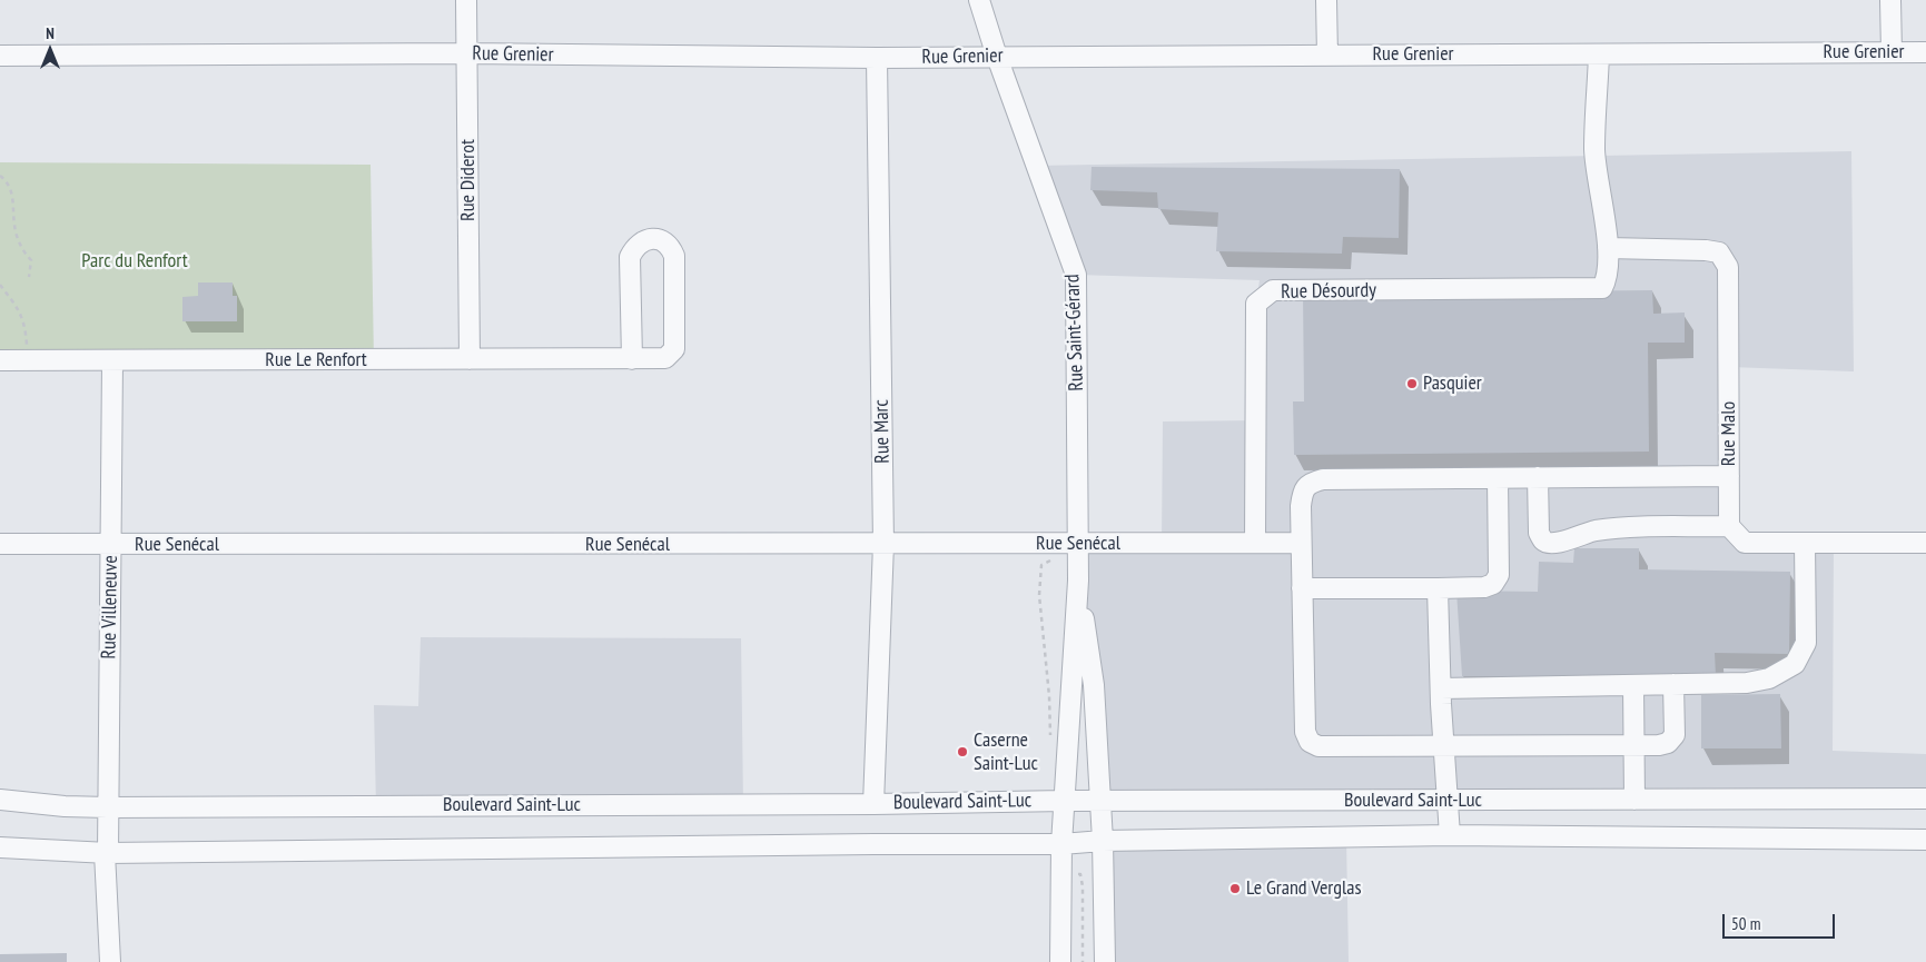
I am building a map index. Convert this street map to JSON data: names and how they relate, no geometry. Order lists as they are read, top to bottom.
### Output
{
  "streets": {
    "street": [
      "Rue Grenier",
      "Rue Diderot",
      "Rue Désourdy",
      "Rue Saint-Gérard",
      "Rue Le Renfort",
      "Rue Marc",
      "Rue Malo",
      "Rue Senécal",
      "Rue Villeneuve",
      "Boulevard Saint-Luc"
    ]
  },
  "crossings": [
    ["Rue Grenier", "Rue Diderot"],
    ["Rue Grenier", "Rue Saint-Gérard"],
    ["Rue Grenier", "Rue Marc"],
    ["Rue Diderot", "Rue Le Renfort"],
    ["Rue Désourdy", "Rue Malo"],
    ["Rue Désourdy", "Rue Senécal"],
    ["Rue Saint-Gérard", "Rue Senécal"],
    ["Rue Saint-Gérard", "Boulevard Saint-Luc"],
    ["Rue Le Renfort", "Rue Villeneuve"],
    ["Rue Marc", "Rue Senécal"],
    ["Rue Marc", "Boulevard Saint-Luc"],
    ["Rue Senécal", "Rue Villeneuve"],
    ["Rue Villeneuve", "Boulevard Saint-Luc"]
  ],
  "parks": ["Parc du Renfort"],
  "places": ["Pasquier", "Caserne Saint-Luc", "Le Grand Verglas"],
  "scale_bar": "50 m",
  "north": "top"
}
